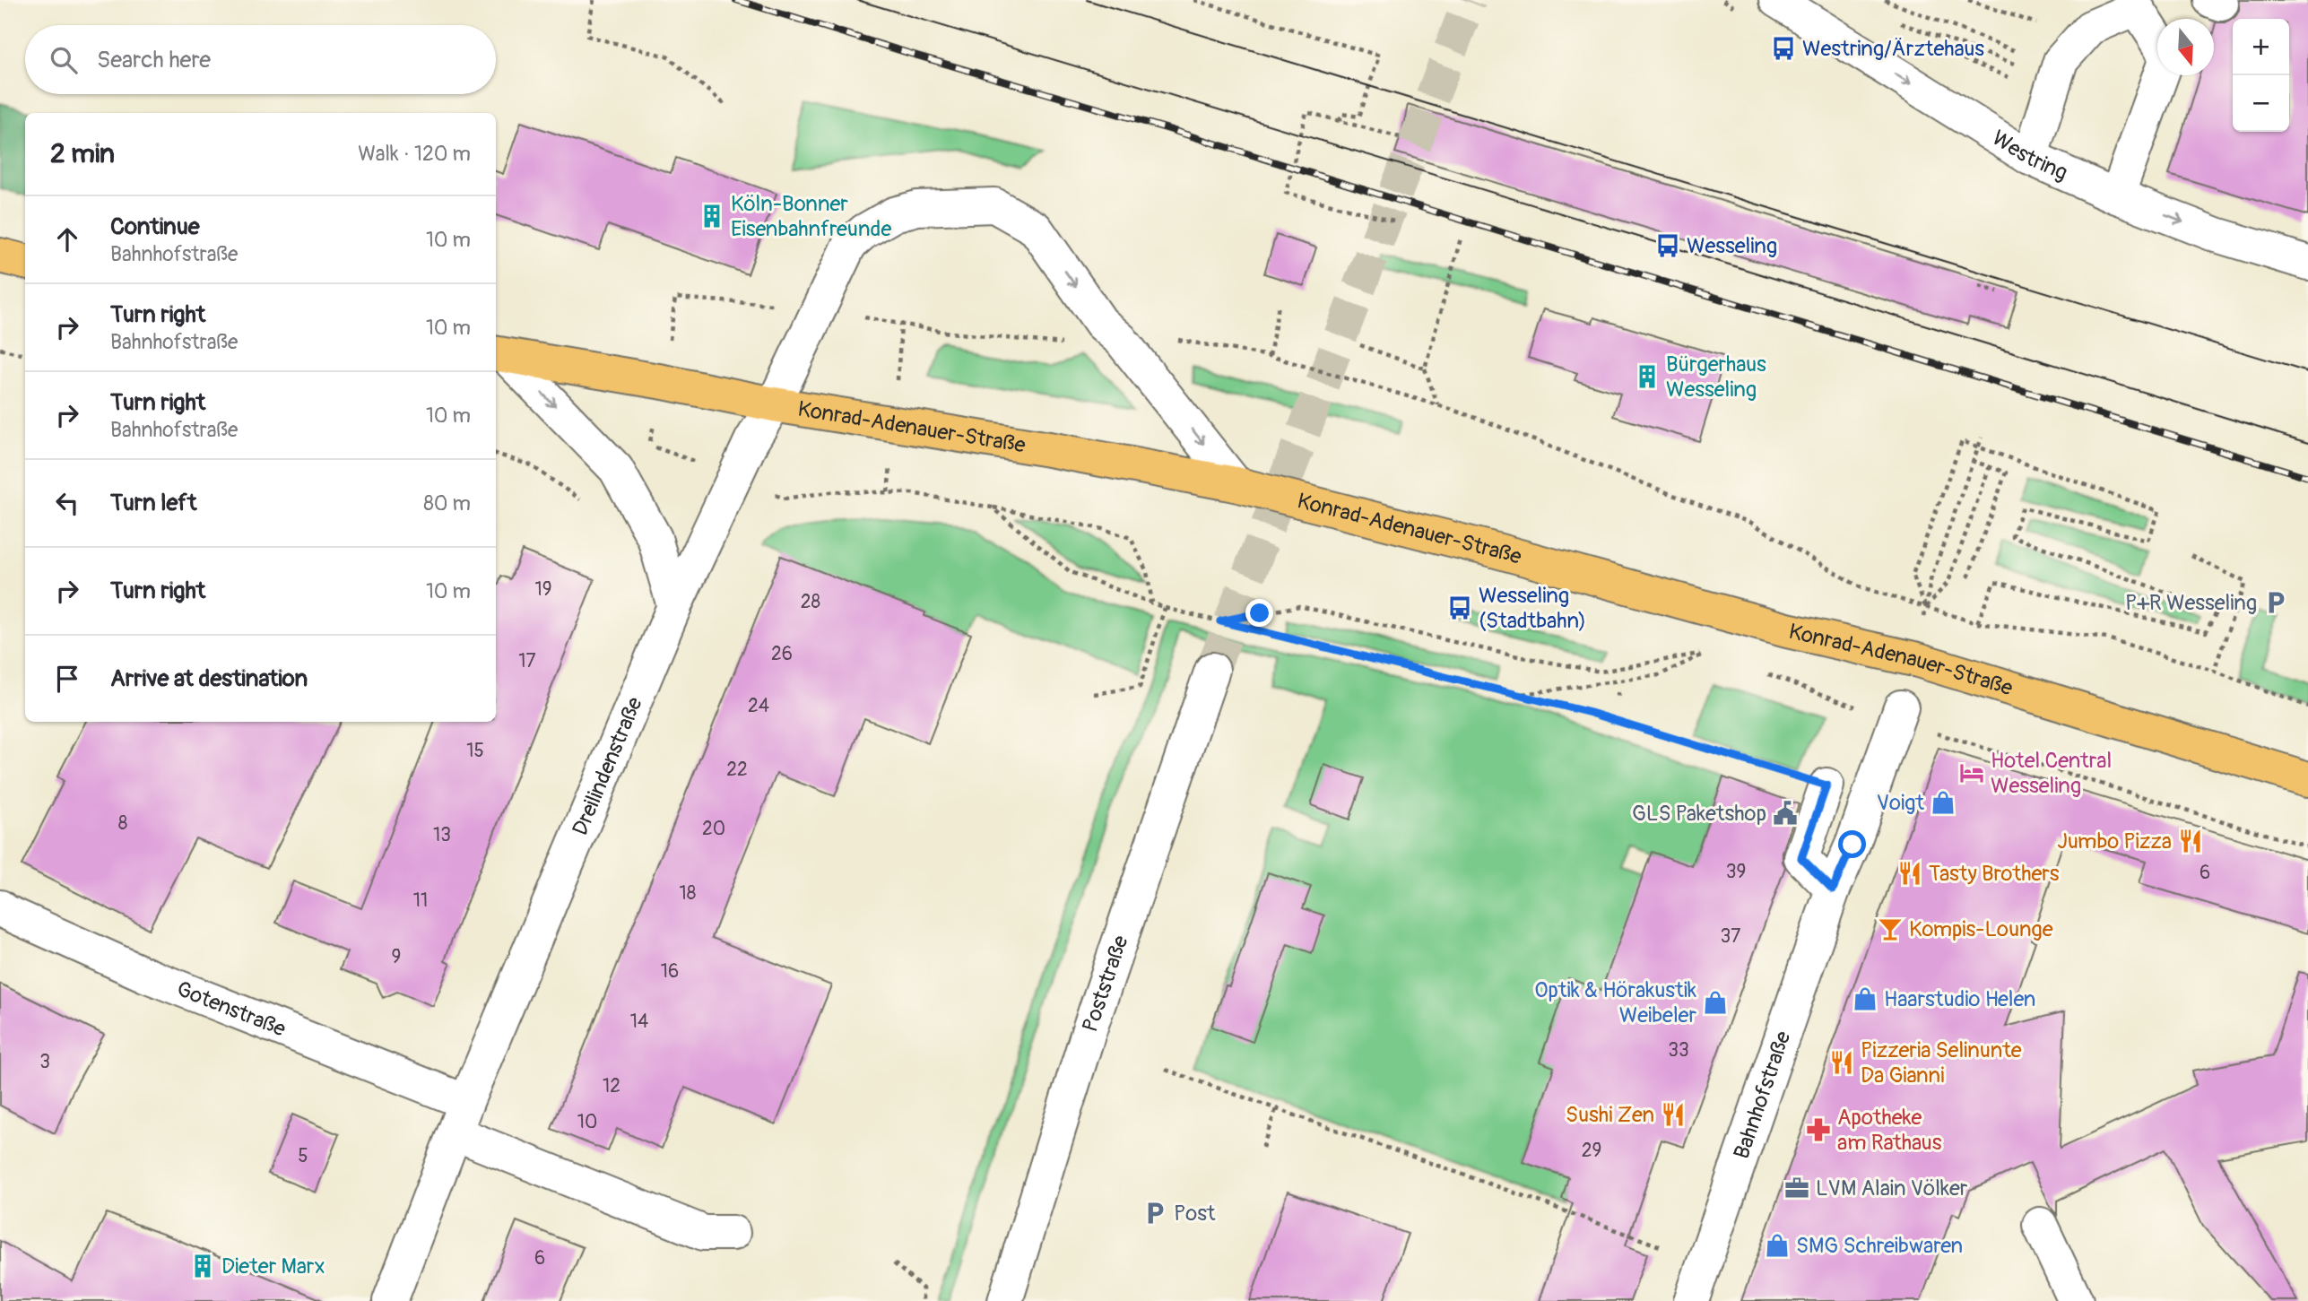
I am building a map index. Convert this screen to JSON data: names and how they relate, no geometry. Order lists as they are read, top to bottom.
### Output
{
  "streets": {
    "main road": ["Konrad-Adenauer-Straße"],
    "street": [
      "Westring",
      "Dreilindenstraße",
      "Poststraße",
      "Gotenstraße",
      "Bahnhofstraße"
    ]
  },
  "crossings": [
    ["Konrad-Adenauer-Straße", "Dreilindenstraße"],
    ["Dreilindenstraße", "Gotenstraße"]
  ],
  "one_way": ["Westring"],
  "places": {
    "bus stop": ["Westring/Ärztehaus", "Wesseling", "Wesseling (Stadtbahn)"],
    "building": ["Köln-Bonner Eisenbahnfreunde", "Bürgerhaus Wesseling", "Dieter Marx"],
    "parking": ["P+R Wesseling", "Post"],
    "hotel": ["Hotel Central Wesseling"],
    "shop": [
      "Voigt",
      "Haarstudio Helen",
      "Optik & Hörakustik Weibeler",
      "SMG Schreibwaren"
    ],
    "public building": ["GLS Paketshop"],
    "restaurant": [
      "Jumbo Pizza",
      "Tasty Brothers",
      "Pizzeria Selinunte Da Gianni",
      "Sushi Zen"
    ],
    "bar": ["Kompis-Lounge"],
    "pharmacy": ["Apotheke am Rathaus"],
    "office": ["LVM Alain Völker"]
  },
  "house_numbers": [
    "19",
    "28",
    "26",
    "17",
    "24",
    "15",
    "22",
    "8",
    "20",
    "13",
    "39",
    "6",
    "18",
    "11",
    "37",
    "9",
    "16",
    "14",
    "33",
    "3",
    "12",
    "10",
    "29",
    "5",
    "6"
  ],
  "north": "bottom",
  "page": {
    "map_buttons": ["+", "−"],
    "search": "Search here",
    "heading": ["2 min", "Walk · 120 m"],
    "list": [
      ["Continue", "Bahnhofstraße", "10 m"],
      ["Turn right", "Bahnhofstraße", "10 m"],
      ["Turn right", "Bahnhofstraße", "10 m"],
      ["Turn left", "80 m"],
      ["Turn right", "10 m"],
      "Arrive at destination"
    ]
  }
}
